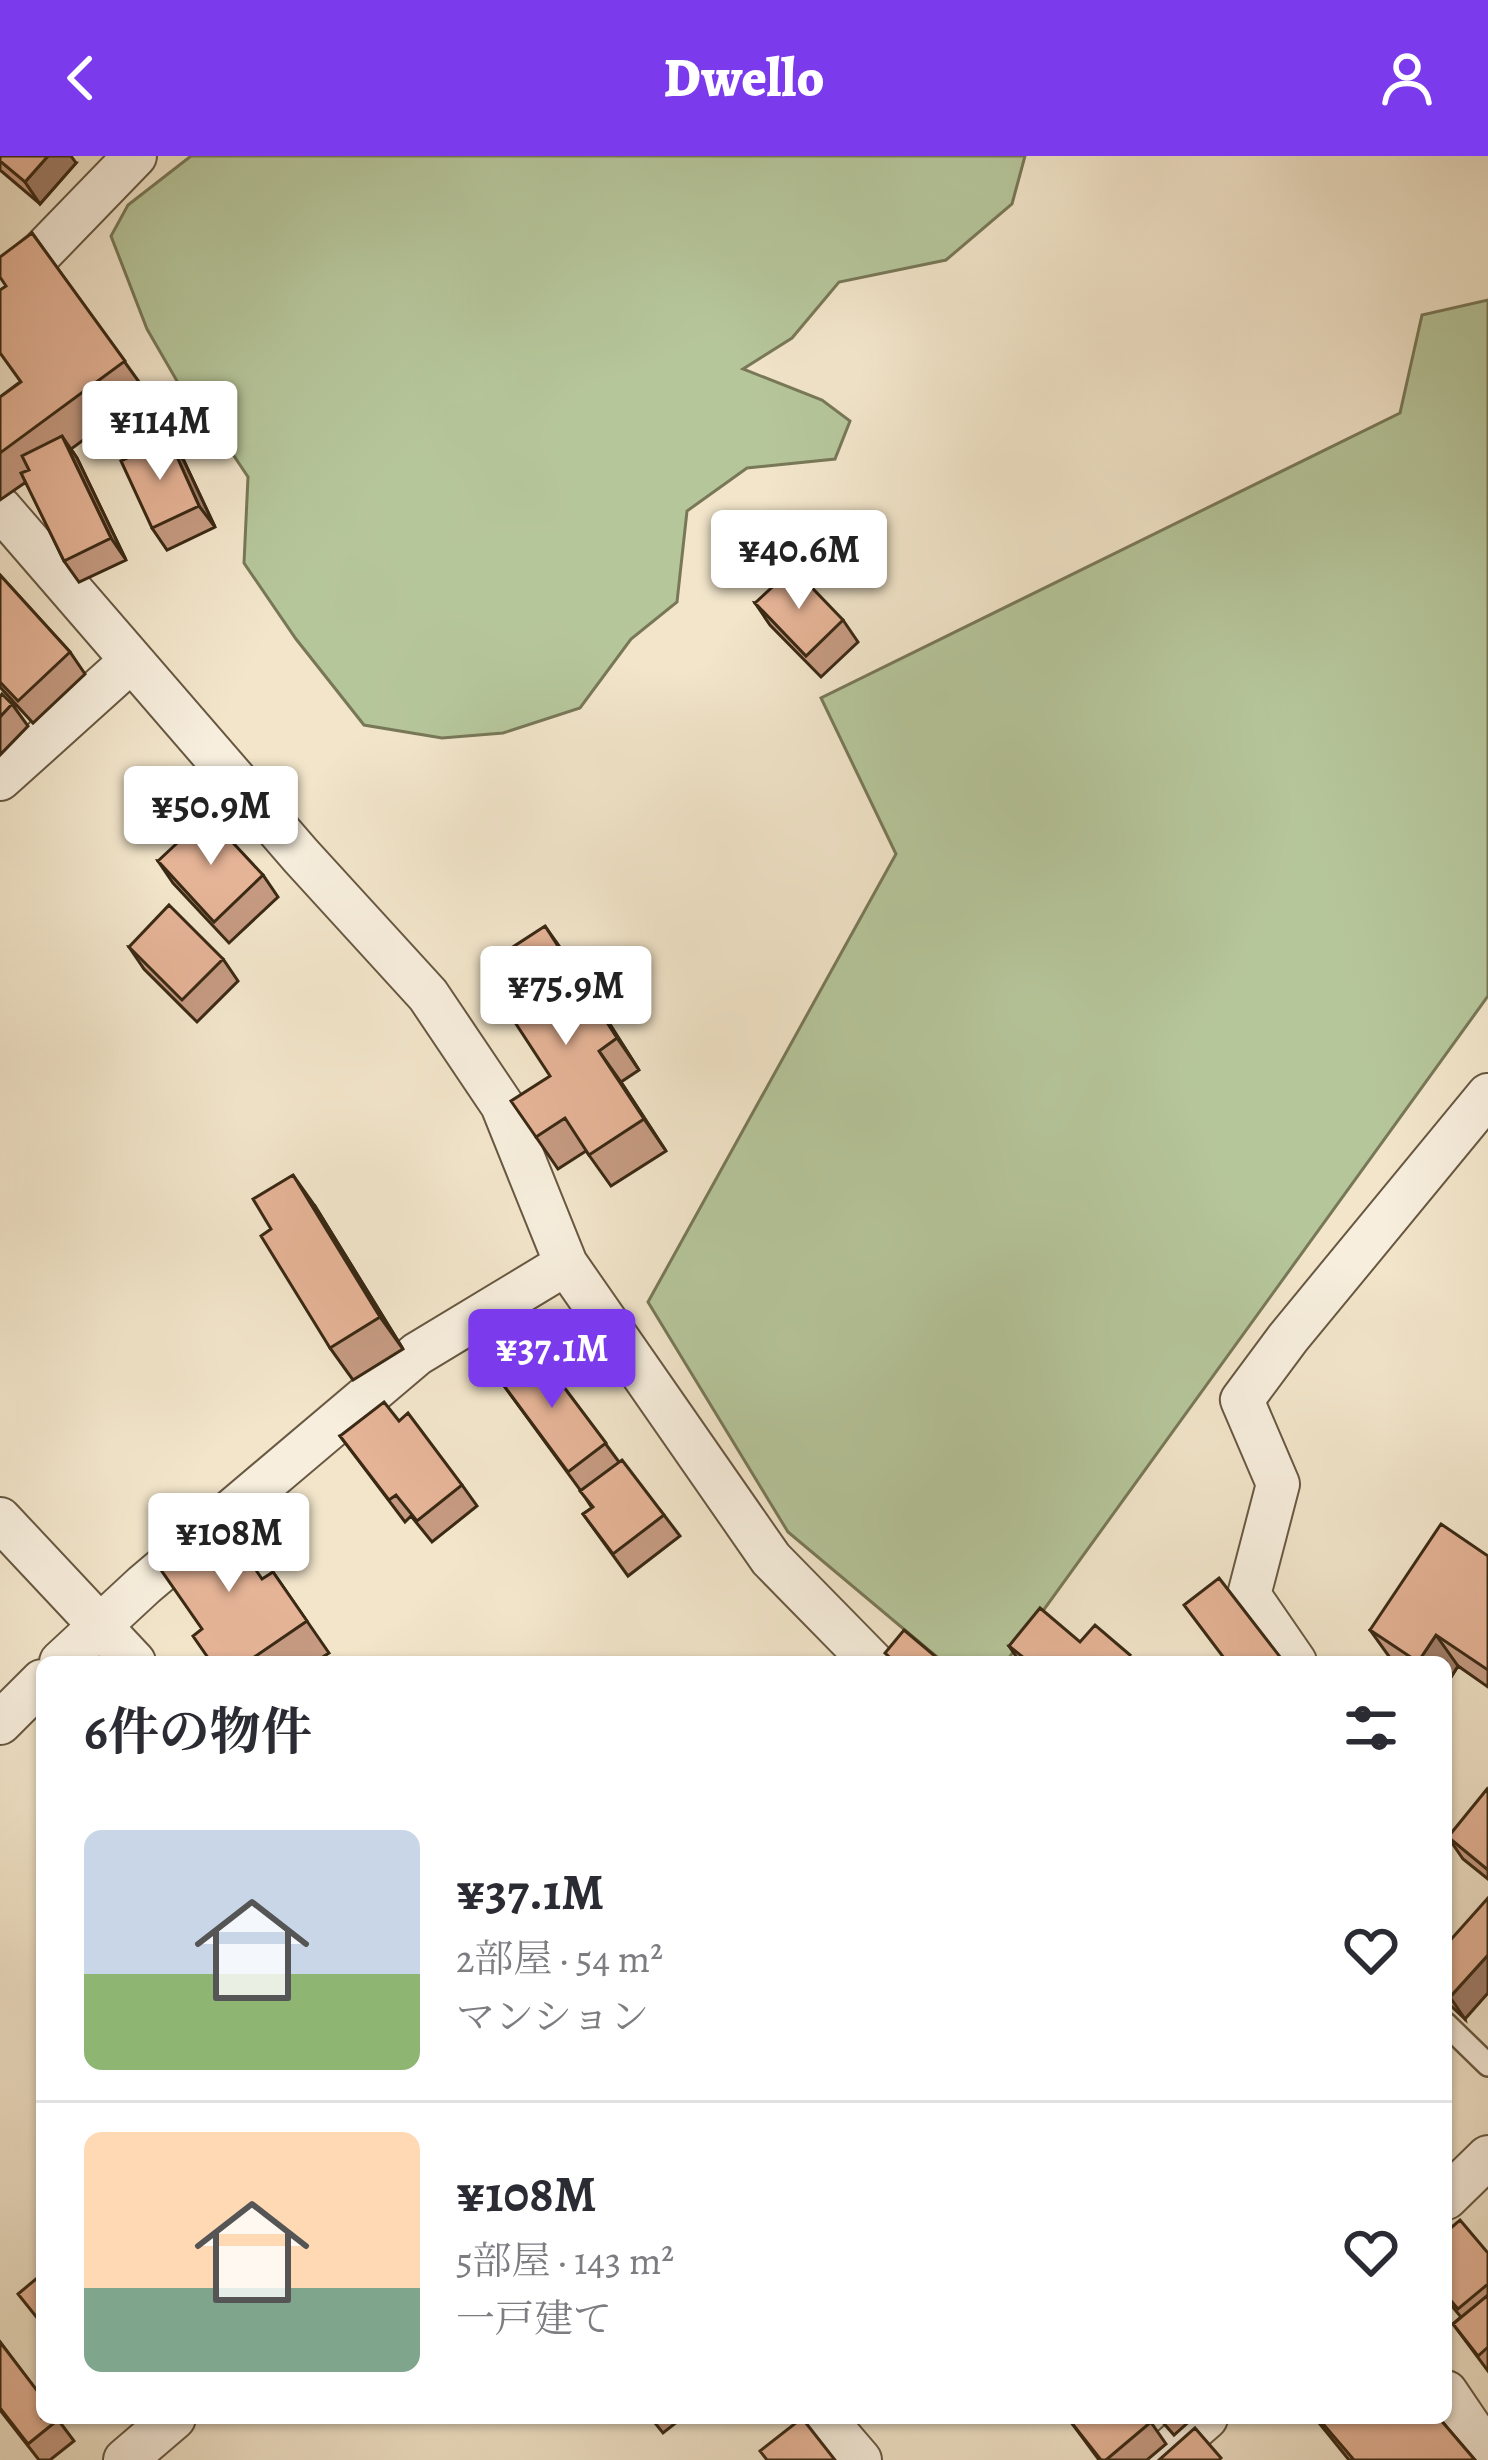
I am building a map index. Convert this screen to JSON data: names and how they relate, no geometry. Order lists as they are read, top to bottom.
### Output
{
  "page": {
    "header": "Dwello",
    "price": [
      "¥114M",
      "¥40.6M",
      "¥50.9M",
      "¥75.9M",
      "¥37.1M",
      "¥108M"
    ],
    "heading": "6件の物件",
    "list": [
      {
        "name": "¥37.1M",
        "note": "2部屋 · 54 m² · マンション"
      },
      {
        "name": "¥108M",
        "note": "5部屋 · 143 m² · 一戸建て"
      }
    ]
  }
}
